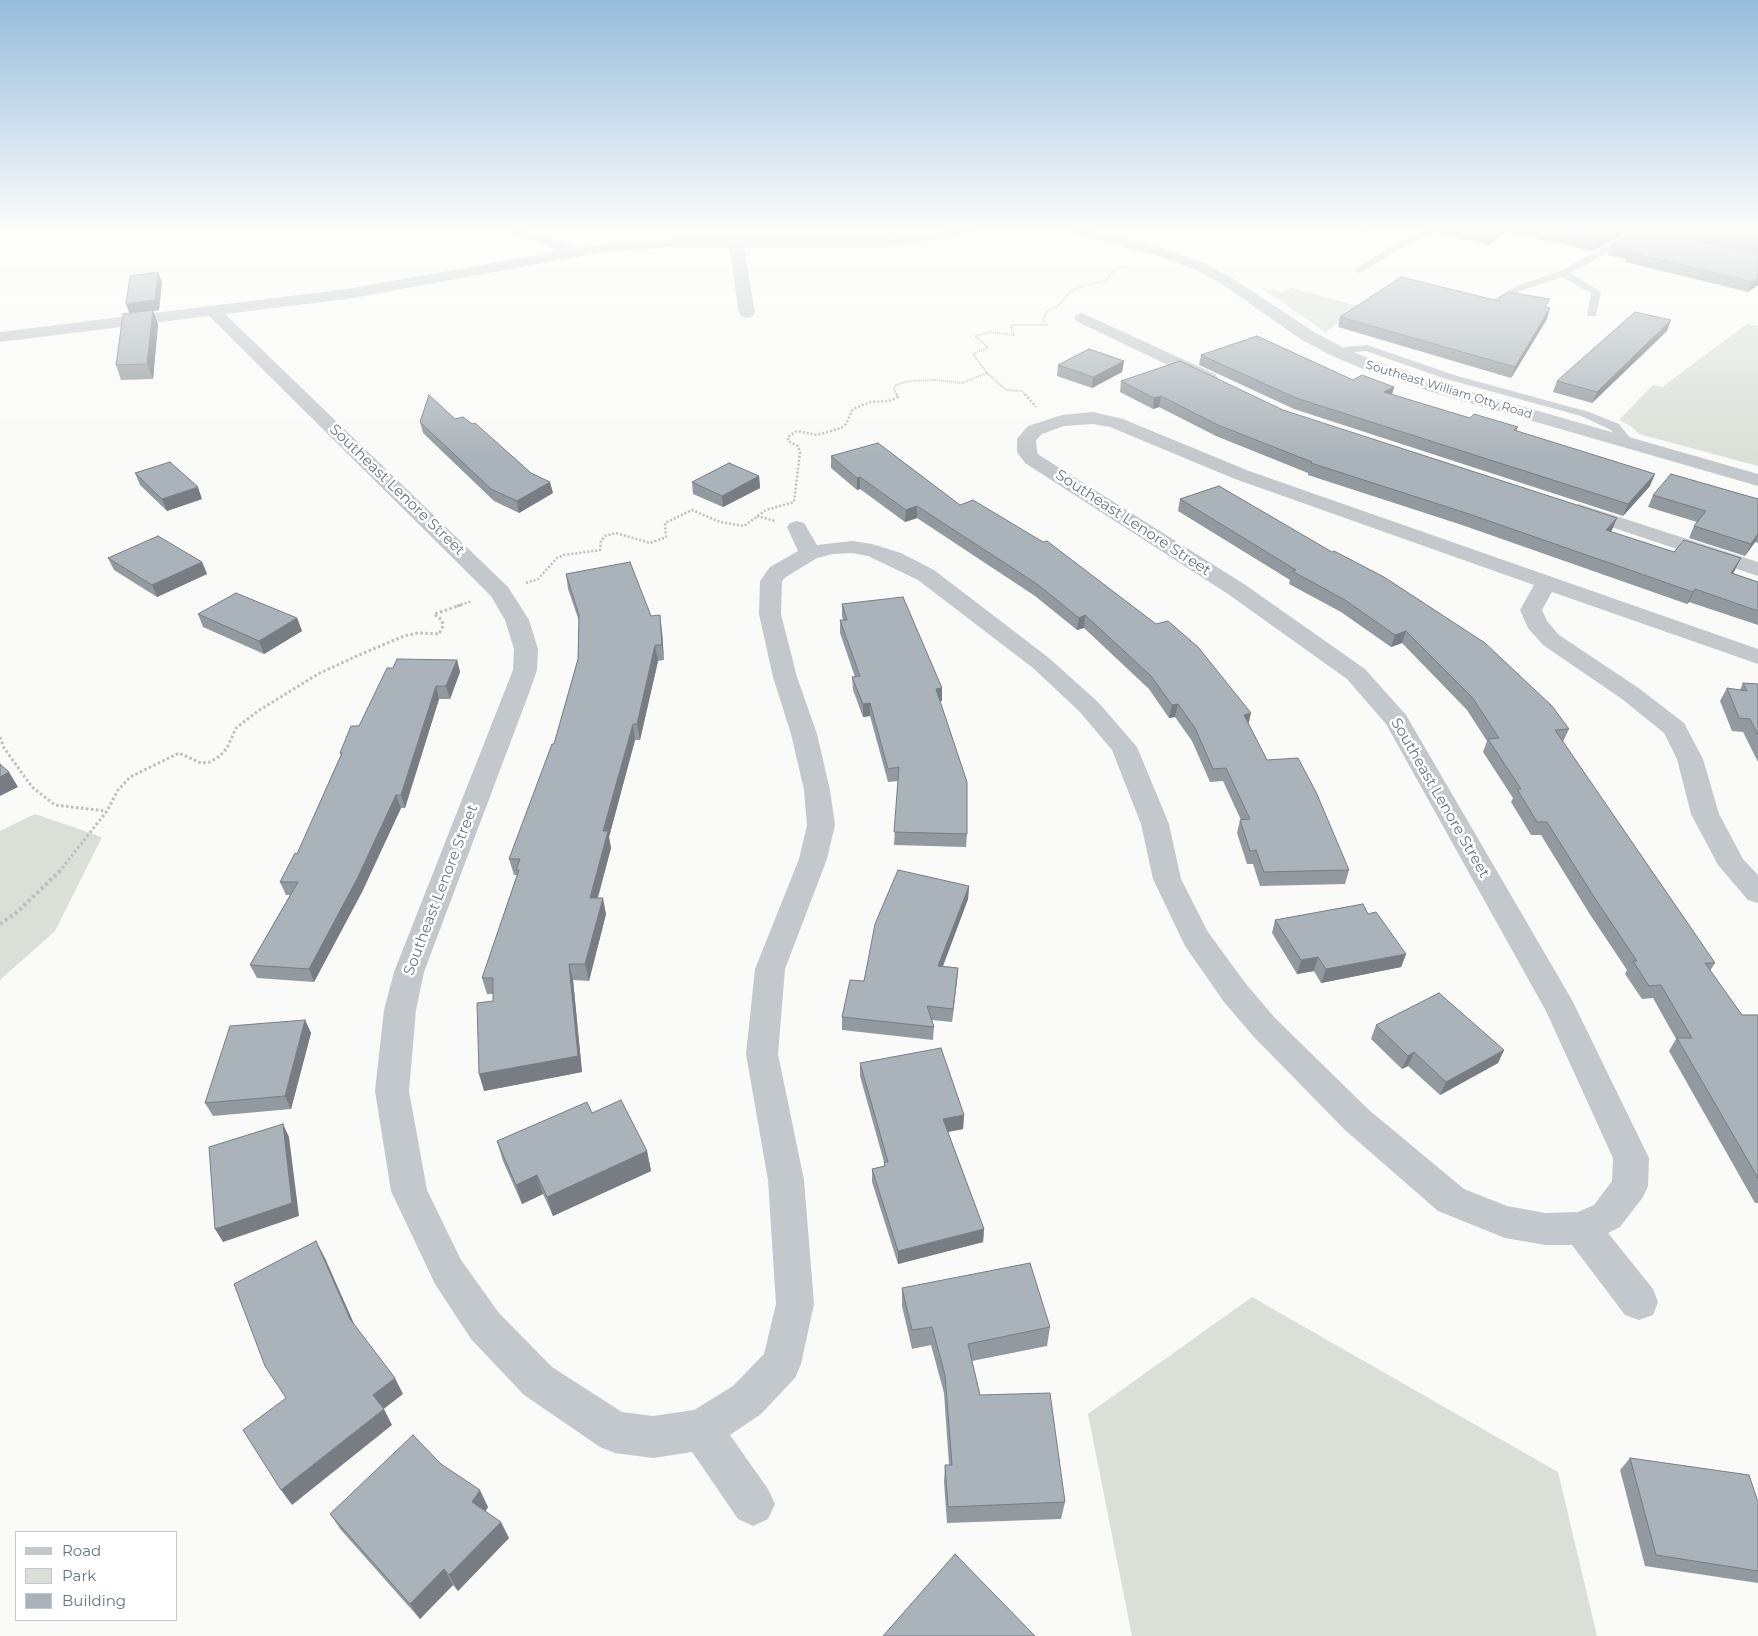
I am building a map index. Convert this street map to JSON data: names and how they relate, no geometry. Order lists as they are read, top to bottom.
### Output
{
  "streets": {
    "street": ["Southeast William Otty Road", "Southeast Lenore Street"]
  },
  "legend": ["Road", "Park", "Building"]
}
